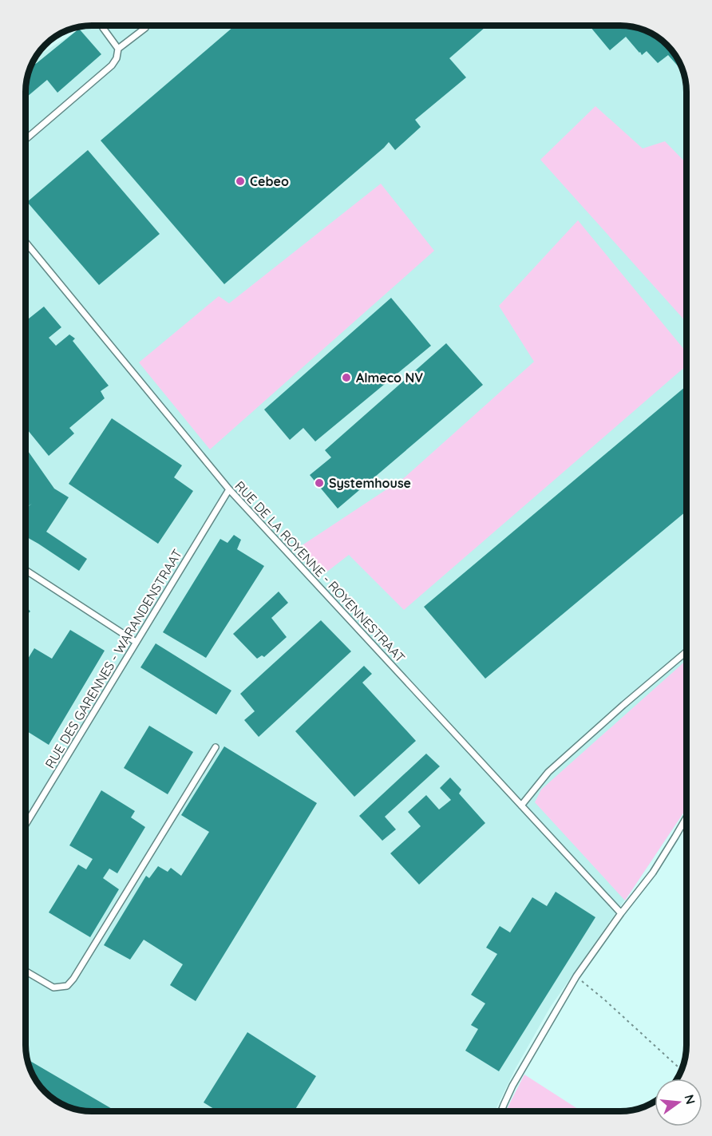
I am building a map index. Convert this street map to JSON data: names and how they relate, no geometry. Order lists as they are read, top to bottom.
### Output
{
  "streets": {
    "lane": ["RUE DE LA ROYENNE - ROYENNESTRAAT", "RUE DES GARENNES - WARANDENSTRAAT"]
  },
  "crossings": [
    ["RUE DE LA ROYENNE - ROYENNESTRAAT", "RUE DES GARENNES - WARANDENSTRAAT"]
  ],
  "places": ["Cebeo", "Almeco NV", "Systemhouse"],
  "north": "right"
}
